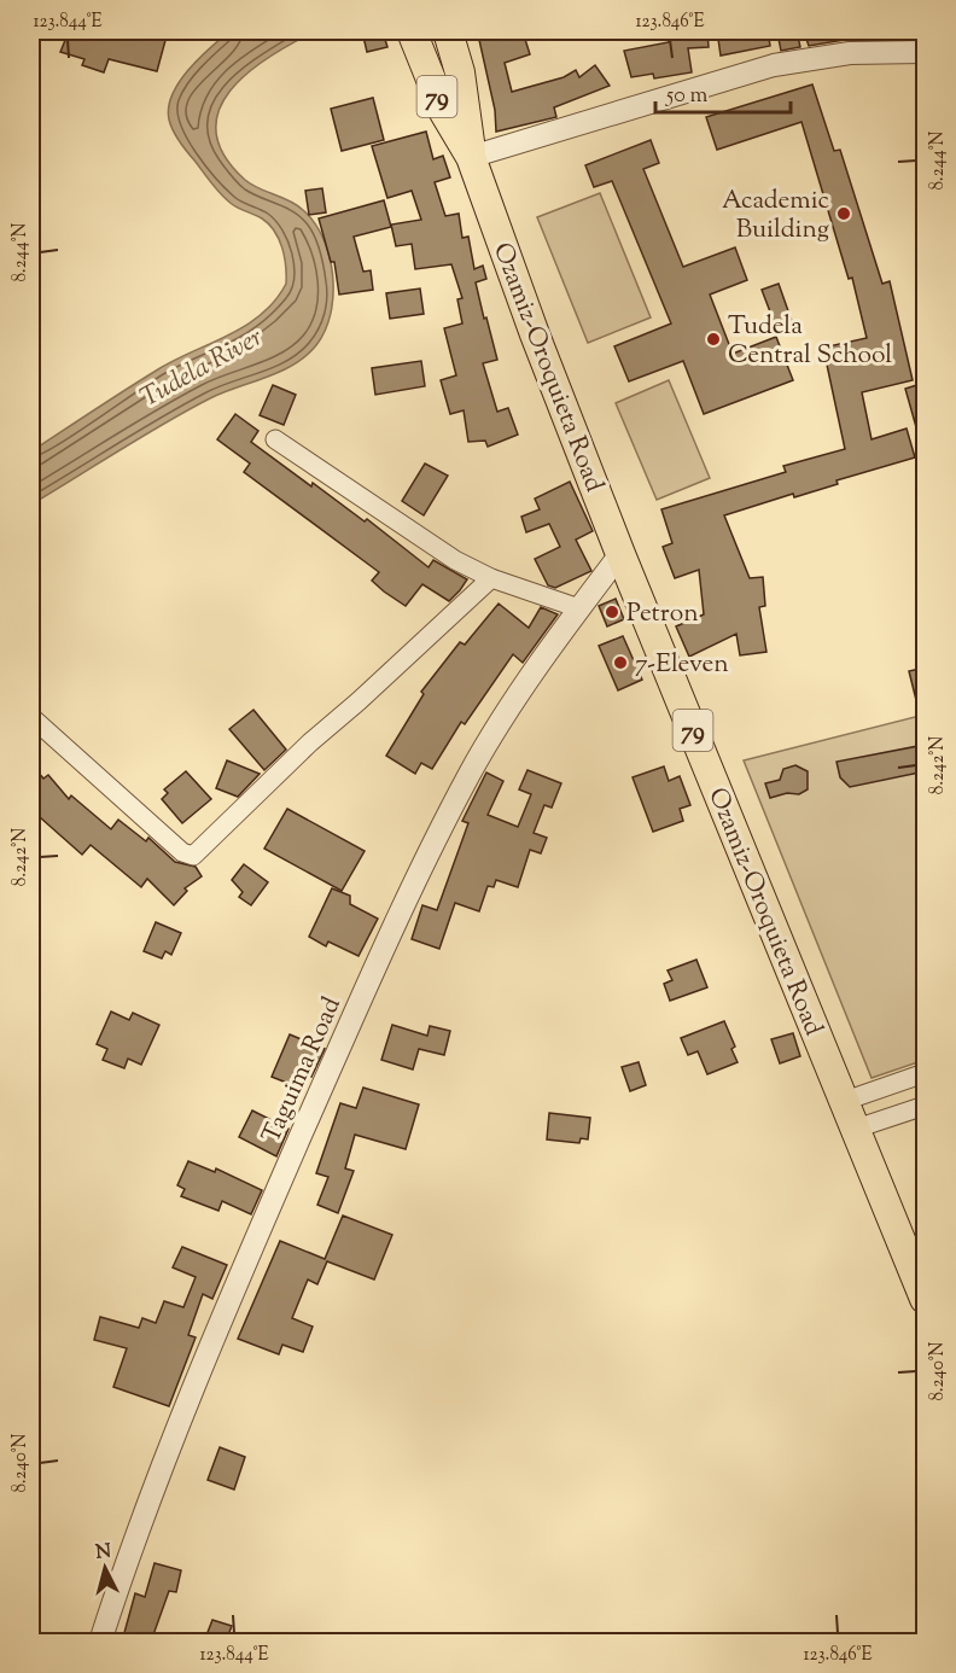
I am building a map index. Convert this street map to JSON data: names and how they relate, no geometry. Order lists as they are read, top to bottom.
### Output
{
  "streets": {
    "highway": ["79", "Ozamiz-Oroquieta Road"],
    "street": ["Taguima Road"]
  },
  "crossings": [
    ["Ozamiz-Oroquieta Road", "Taguima Road"]
  ],
  "water": ["Tudela River"],
  "places": [
    "Academic Building",
    "Tudela Central School",
    "Petron",
    "7-Eleven"
  ],
  "scale_bar": "50 m",
  "north": "top",
  "coordinates": [
    "123.844°E",
    "123.846°E",
    "8.244°N",
    "8.242°N",
    "8.240°N"
  ]
}
